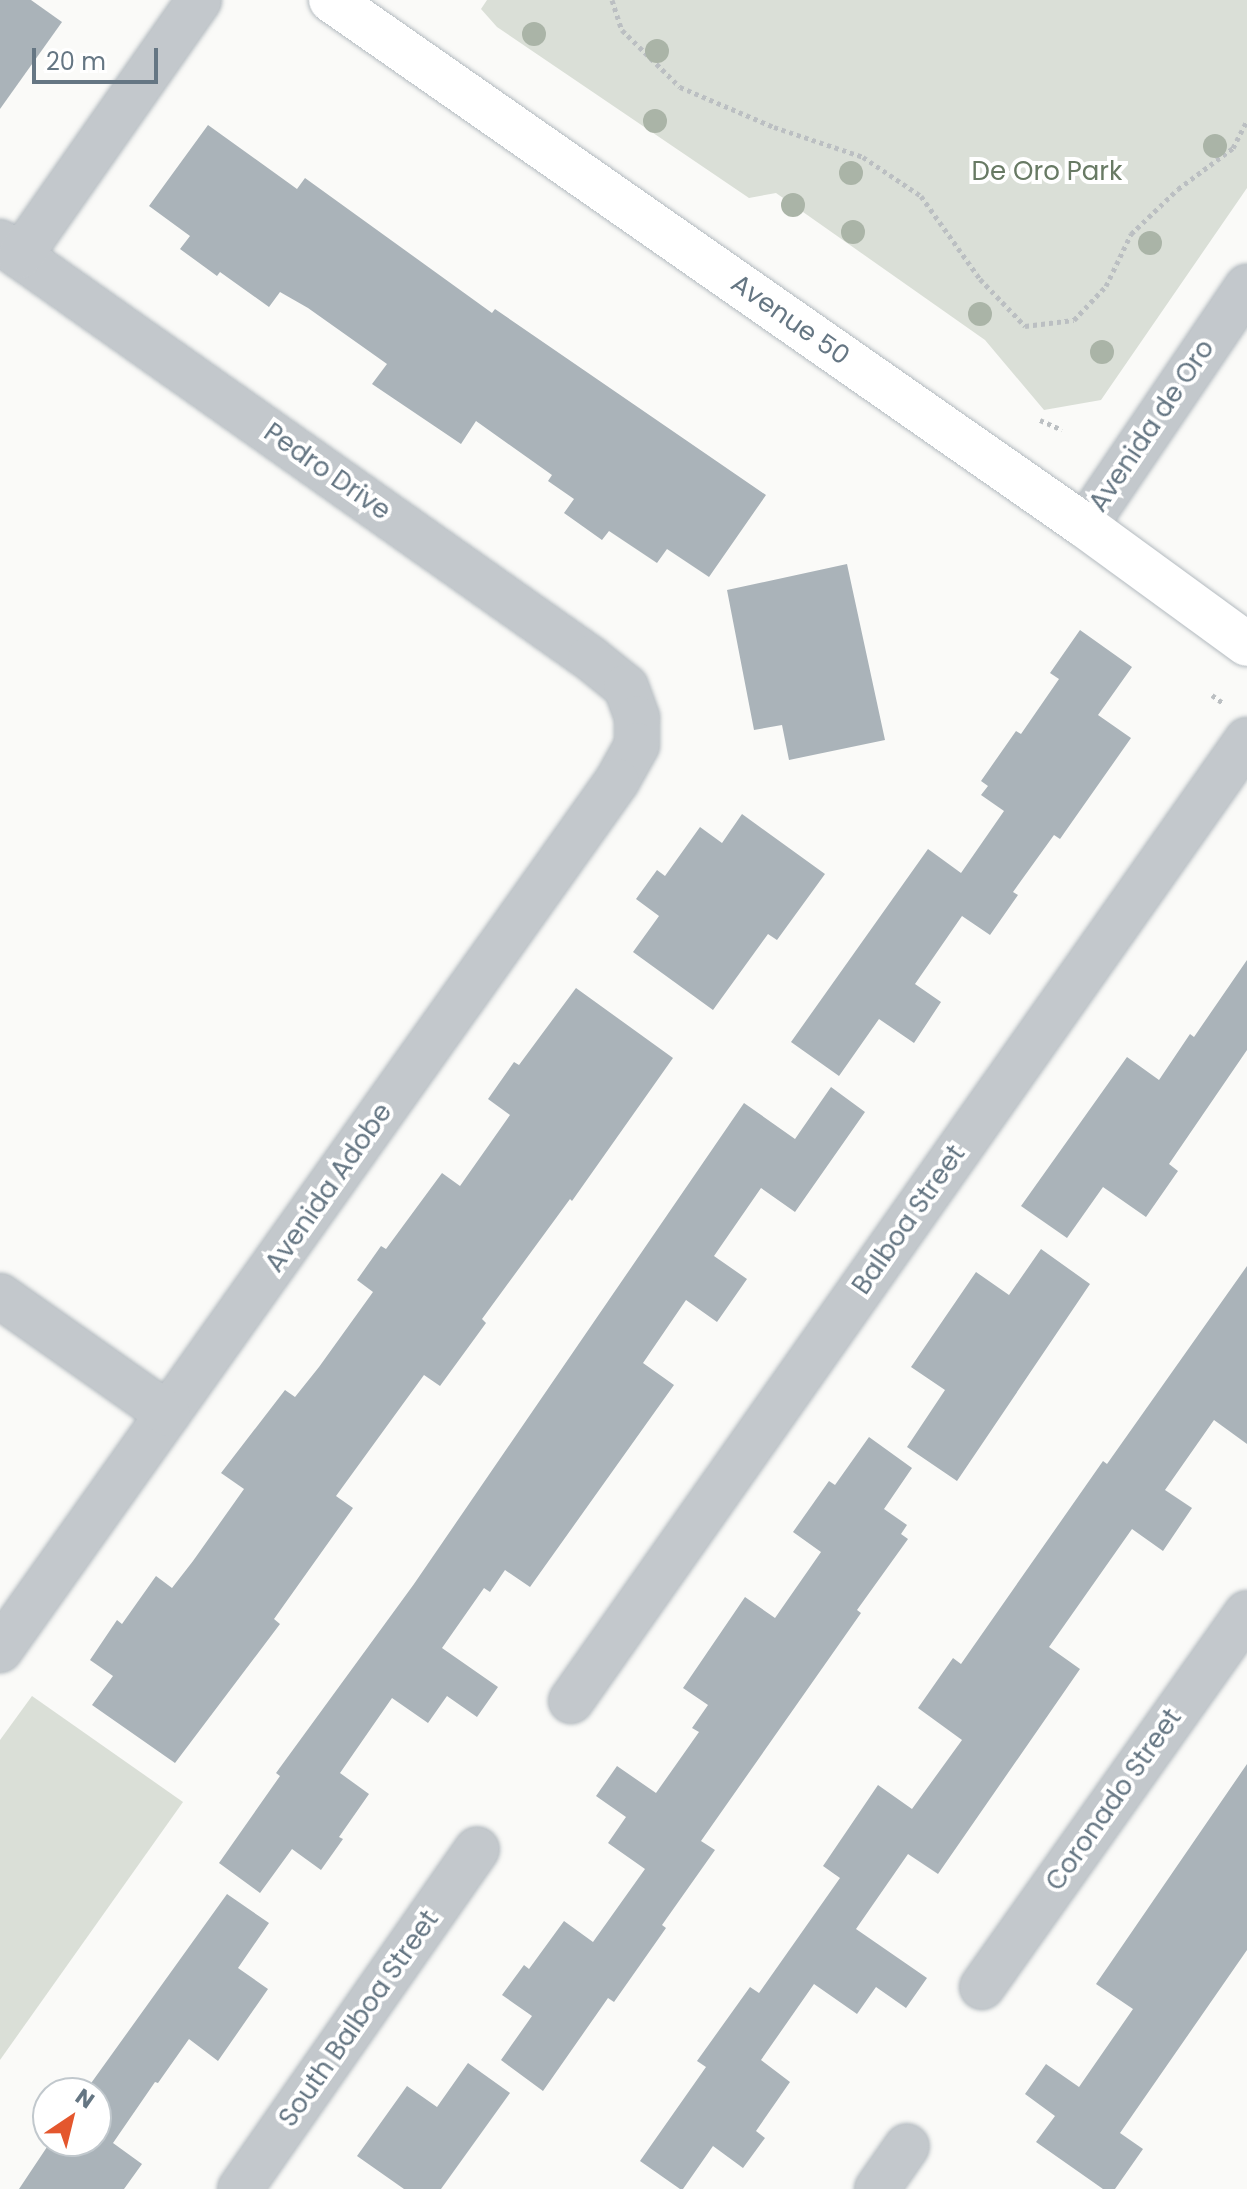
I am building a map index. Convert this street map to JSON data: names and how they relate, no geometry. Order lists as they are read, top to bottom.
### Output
{
  "streets": {
    "main road": ["Avenue 50"],
    "street": [
      "Avenida de Oro",
      "Pedro Drive",
      "Avenida Adobe",
      "Balboa Street",
      "Coronado Street",
      "South Balboa Street"
    ]
  },
  "crossings": [
    ["Avenue 50", "Avenida de Oro"],
    ["Pedro Drive", "Avenida Adobe"]
  ],
  "parks": ["De Oro Park"],
  "scale_bar": "20 m",
  "north": "top right"
}
